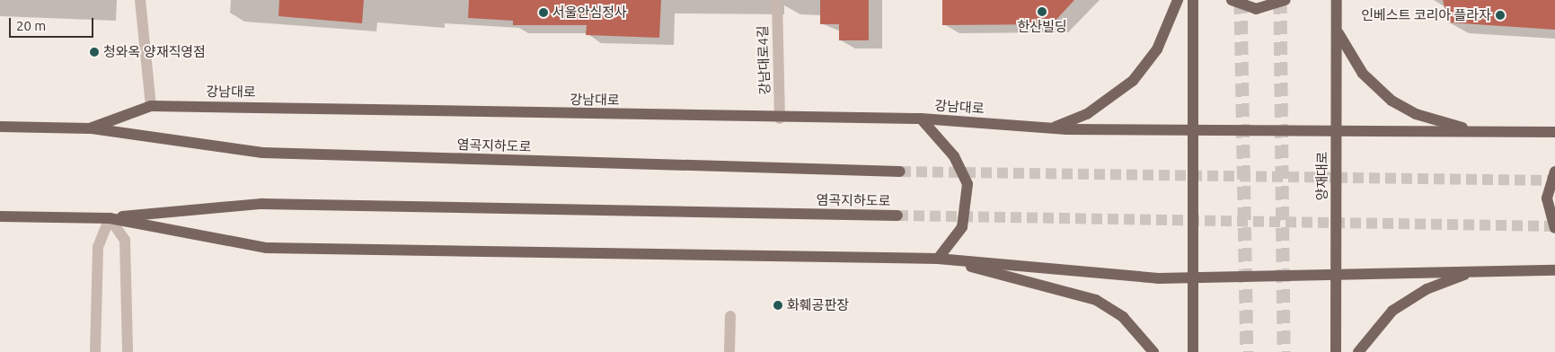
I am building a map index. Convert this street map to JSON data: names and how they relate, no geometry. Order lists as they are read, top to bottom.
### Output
{
  "streets": {
    "main road": ["강남대로", "염곡지하도로", "양재대로"],
    "street": ["강남대로4길"]
  },
  "crossings": [
    ["강남대로4길", "강남대로"],
    ["강남대로", "염곡지하도로"],
    ["강남대로", "양재대로"]
  ],
  "places": [
    "한산빌딩",
    "서울안심정사",
    "인베스트 코리아 플라자",
    "청와옥 양재직영점",
    "화훼공판장"
  ],
  "scale_bar": "20 m"
}
